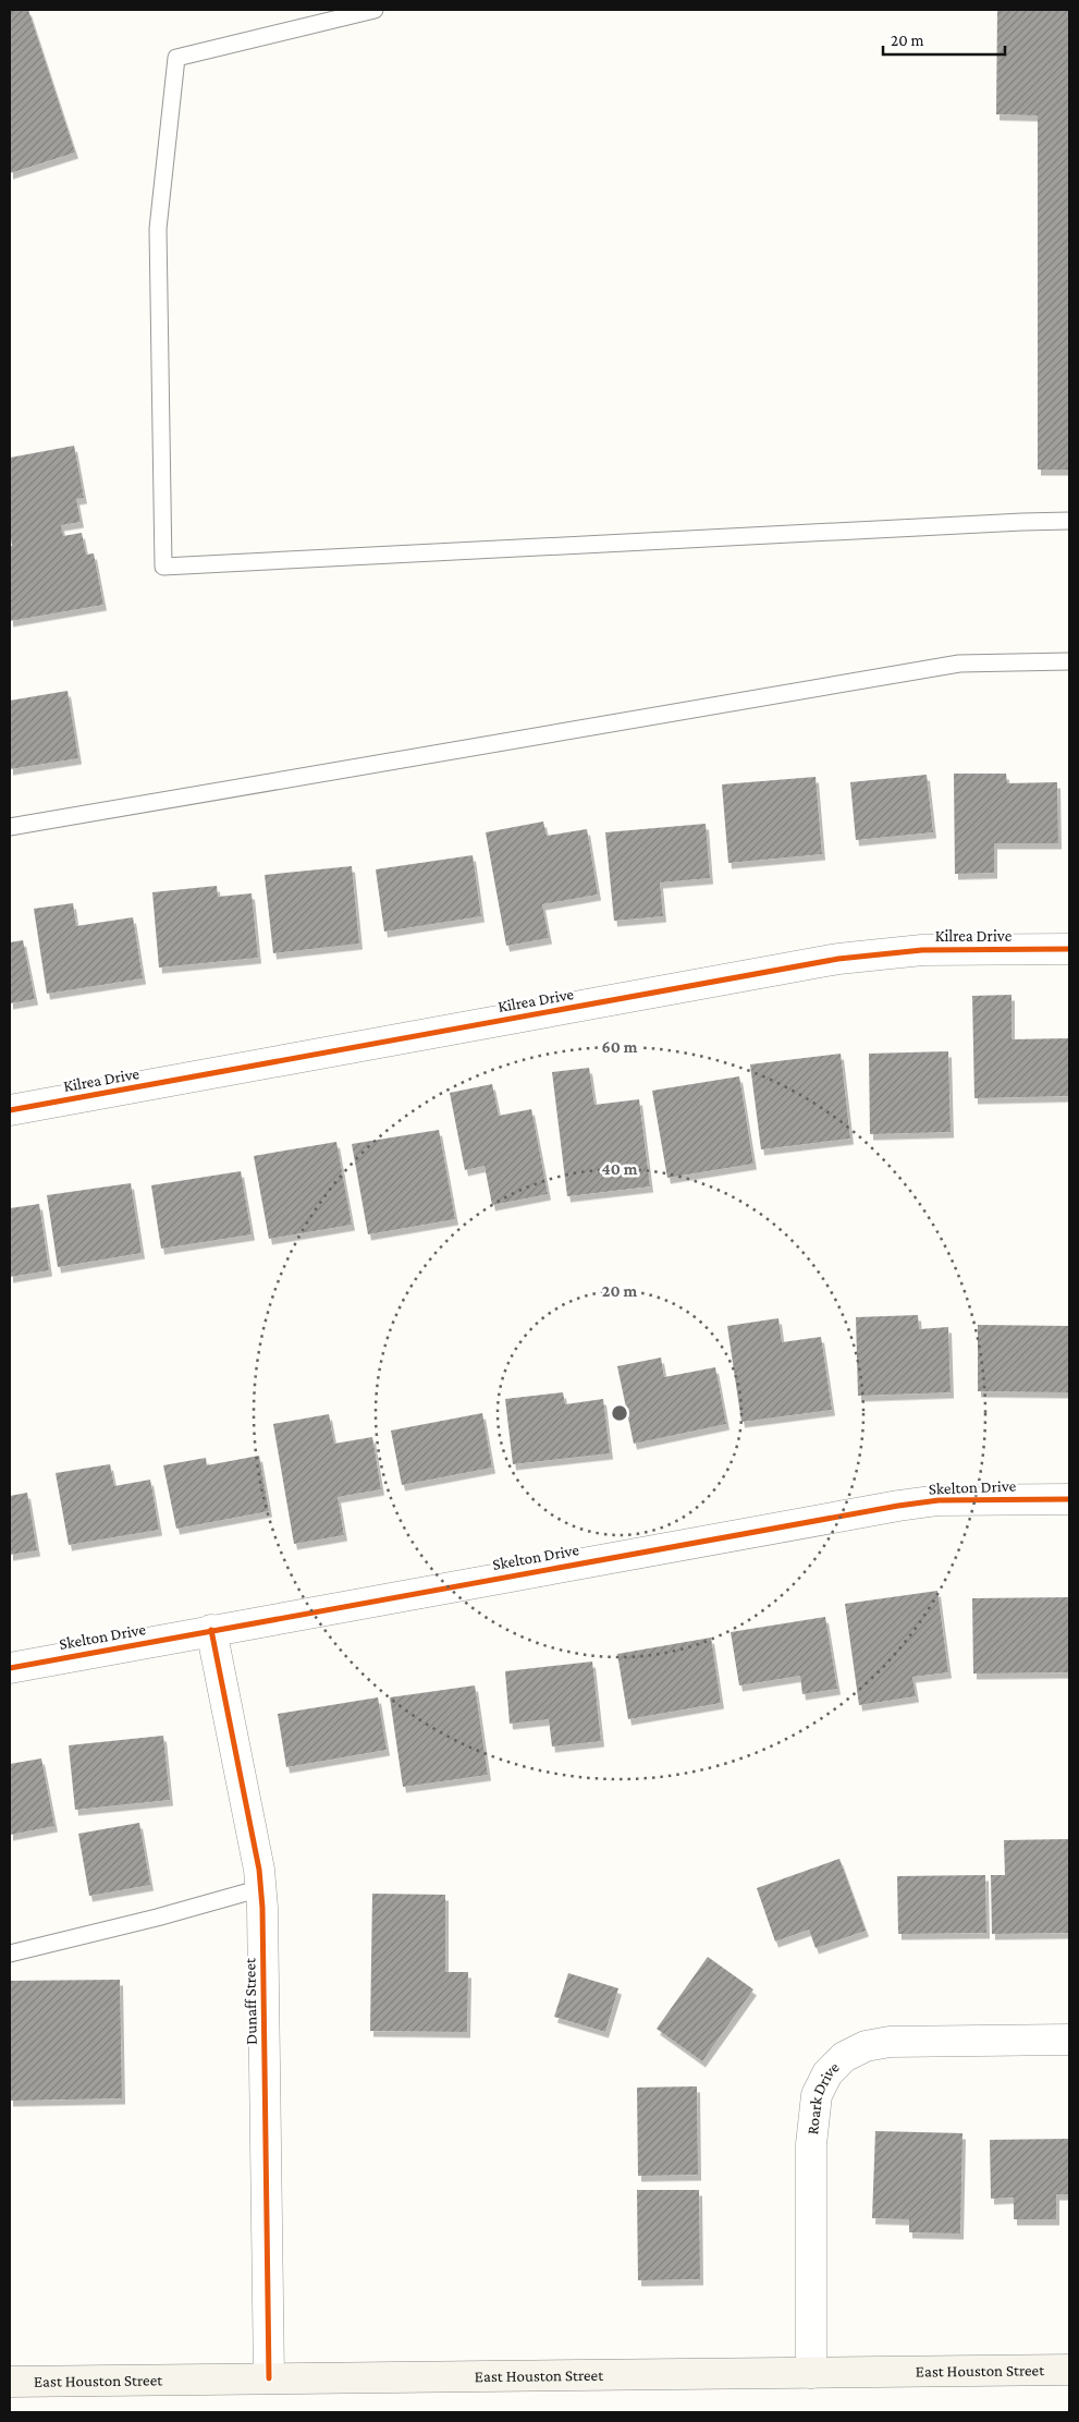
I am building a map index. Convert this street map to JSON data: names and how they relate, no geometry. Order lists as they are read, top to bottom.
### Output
{
  "streets": {
    "main road": ["East Houston Street"],
    "street": [
      "Kilrea Drive",
      "Skelton Drive",
      "Dunaff Street",
      "Roark Drive"
    ]
  },
  "crossings": [
    ["Skelton Drive", "Dunaff Street"],
    ["Dunaff Street", "East Houston Street"],
    ["Roark Drive", "East Houston Street"]
  ],
  "scale_bar": "20 m",
  "rings": ["60 m", "40 m", "20 m"]
}
